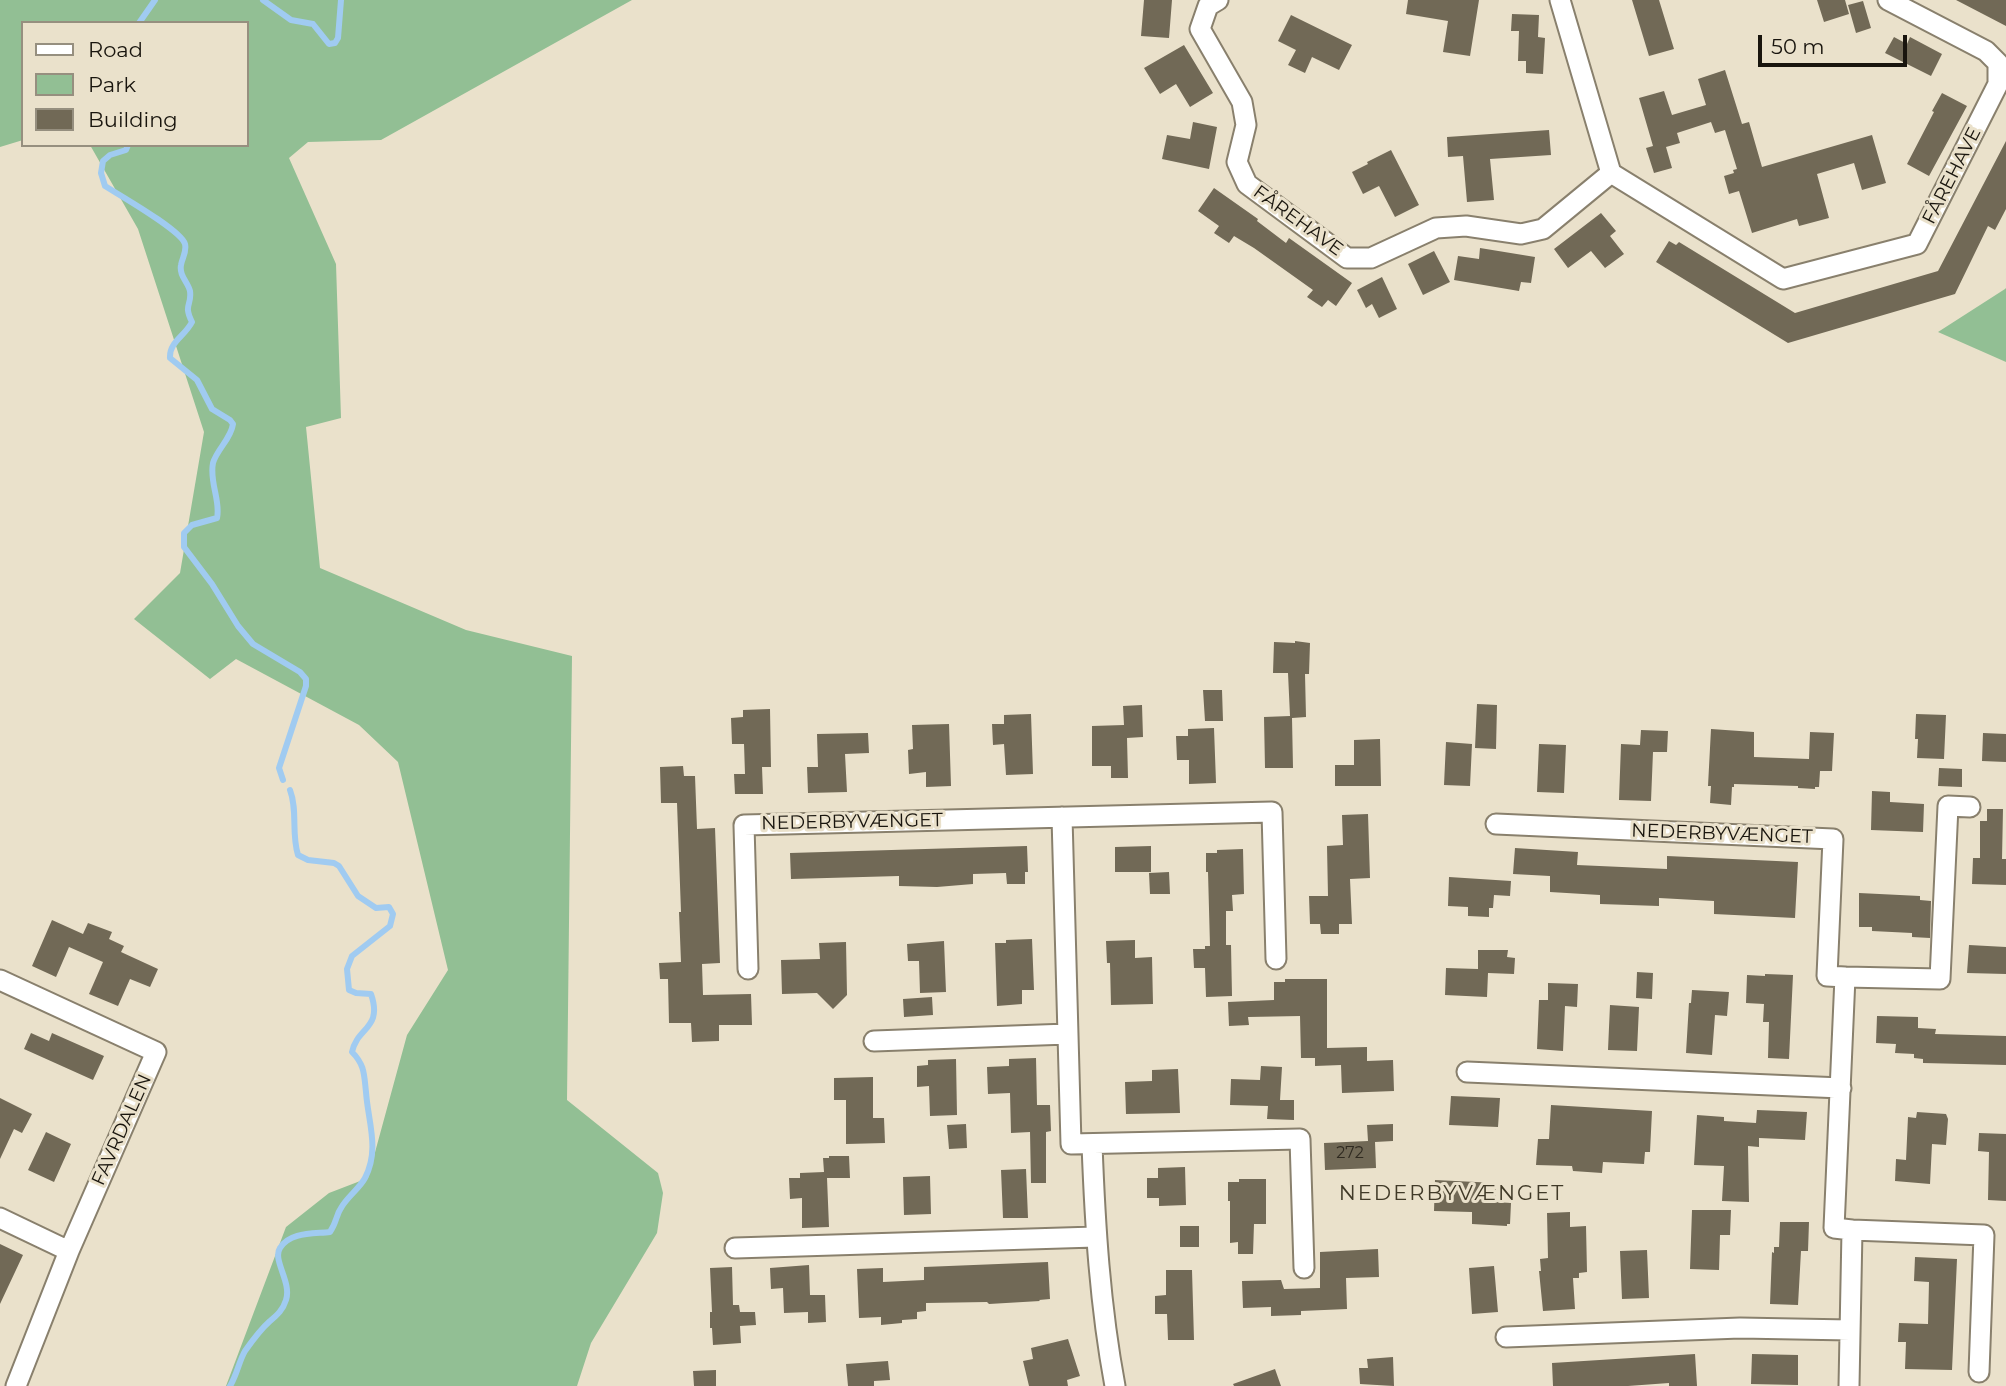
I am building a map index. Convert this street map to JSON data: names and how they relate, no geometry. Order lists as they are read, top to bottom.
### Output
{
  "streets": {
    "street": ["FÅREHAVE", "NEDERBYVÆNGET", "FAVRDALEN"]
  },
  "districts": ["NEDERBYVÆNGET"],
  "house_numbers": ["272"],
  "legend": ["Road", "Park", "Building"],
  "scale_bar": "50 m"
}
